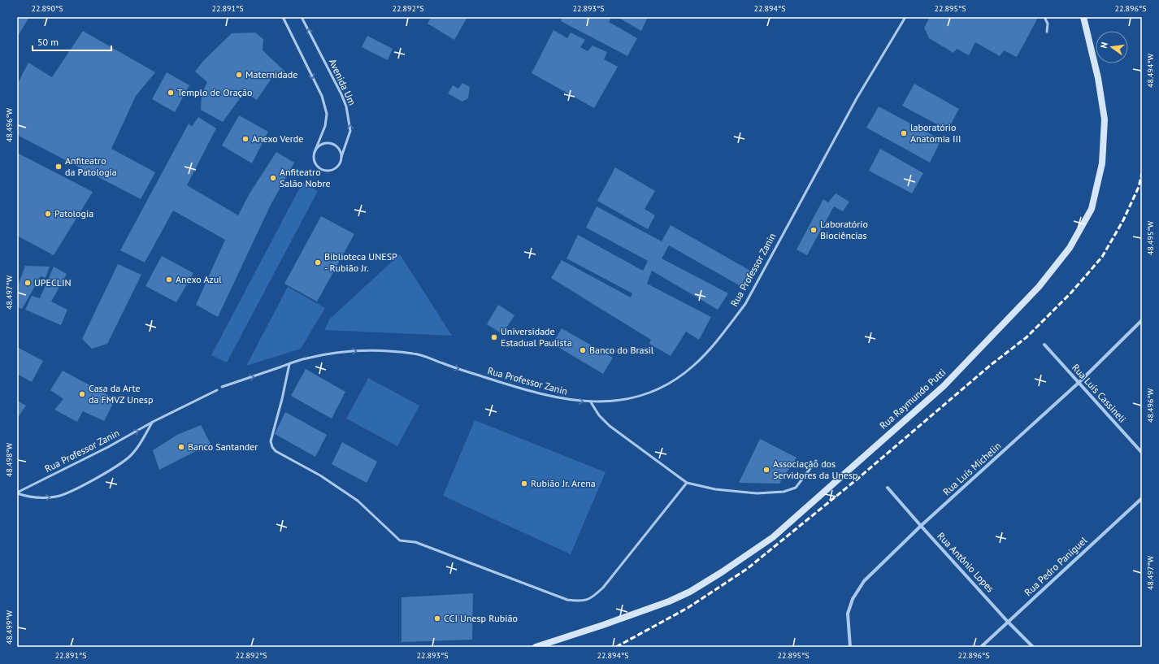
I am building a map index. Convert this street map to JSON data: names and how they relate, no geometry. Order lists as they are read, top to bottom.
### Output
{
  "streets": {
    "street": [
      "Rua Luís Cassineli",
      "Rua Raymundo Putti",
      "Rua Luís Michelin",
      "Rua Antônio Lopes",
      "Rua Pedro Paniguel"
    ],
    "lane": ["Avenida Um", "Rua Professor Zanin"]
  },
  "crossings": [
    ["Rua Luís Cassineli", "Rua Luís Michelin"],
    ["Rua Luís Michelin", "Rua Antônio Lopes"],
    ["Rua Antônio Lopes", "Rua Pedro Paniguel"]
  ],
  "one_way": ["Rua Professor Zanin"],
  "places": [
    "Maternidade",
    "Templo de Oração",
    "laboratório Anatomia III",
    "Anexo Verde",
    "Anfiteatro da Patologia",
    "Anfiteatro Salão Nobre",
    "Patologia",
    "Laboratório Biociências",
    "Biblioteca UNESP - Rubião Jr.",
    "Anexo Azul",
    "UPECLIN",
    "Universidade Estadual Paulista",
    "Banco do Brasil",
    "Casa da Arte da FMVZ Unesp",
    "Banco Santander",
    "Associação dos Servidores da Unesp",
    "Rubião Jr. Arena",
    "CCI Unesp Rubião"
  ],
  "scale_bar": "50 m",
  "north": "left",
  "coordinates": [
    "22.890°S",
    "22.891°S",
    "22.892°S",
    "22.893°S",
    "22.894°S",
    "22.895°S",
    "22.896°S",
    "48.494°W",
    "48.496°W",
    "48.495°W",
    "48.497°W",
    "48.498°W",
    "48.499°W"
  ]
}
